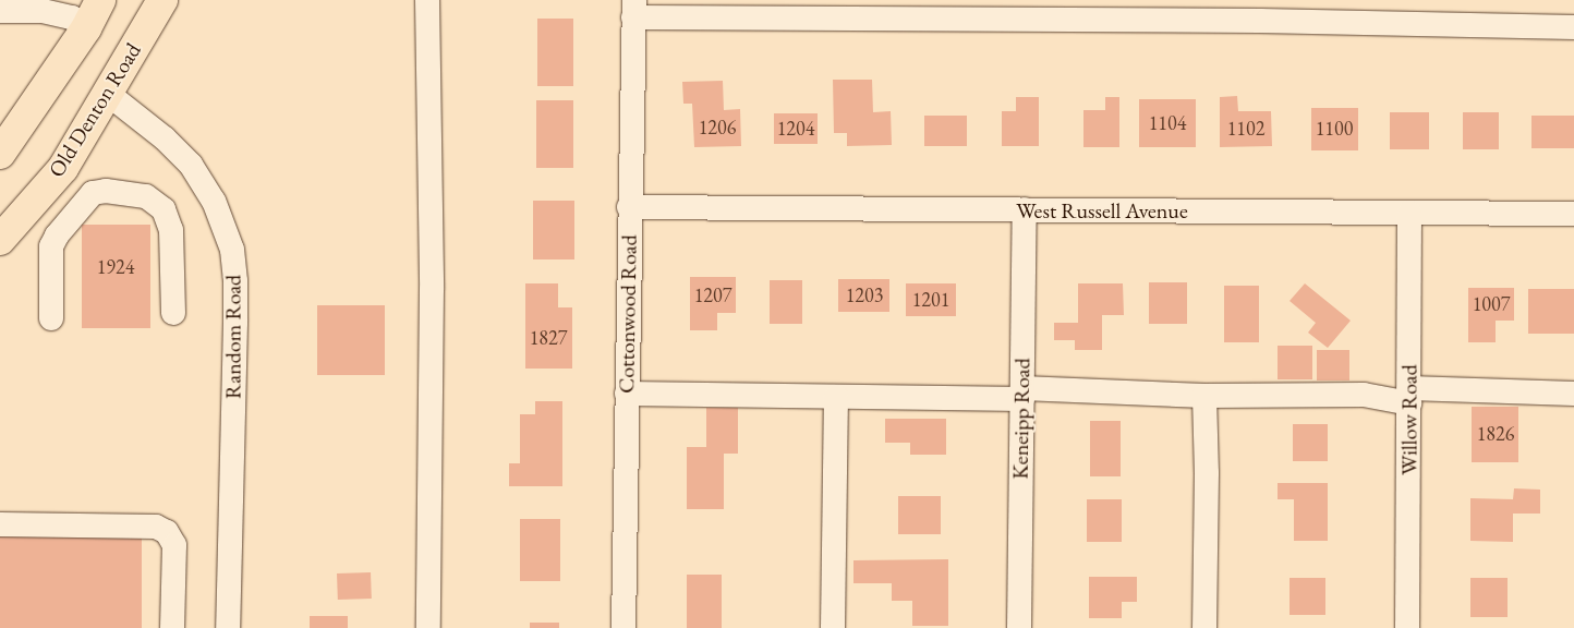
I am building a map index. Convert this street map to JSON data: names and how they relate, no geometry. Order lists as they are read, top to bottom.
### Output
{
  "streets": {
    "main road": ["Old Denton Road"],
    "street": [
      "West Russell Avenue",
      "Cottonwood Road",
      "Random Road",
      "Keneipp Road",
      "Willow Road"
    ]
  },
  "crossings": [
    ["Old Denton Road", "Random Road"],
    ["West Russell Avenue", "Cottonwood Road"],
    ["West Russell Avenue", "Keneipp Road"],
    ["West Russell Avenue", "Willow Road"]
  ],
  "house_numbers": [
    "1104",
    "1206",
    "1204",
    "1102",
    "1100",
    "1924",
    "1207",
    "1203",
    "1201",
    "1007",
    "1827",
    "1826"
  ]
}
